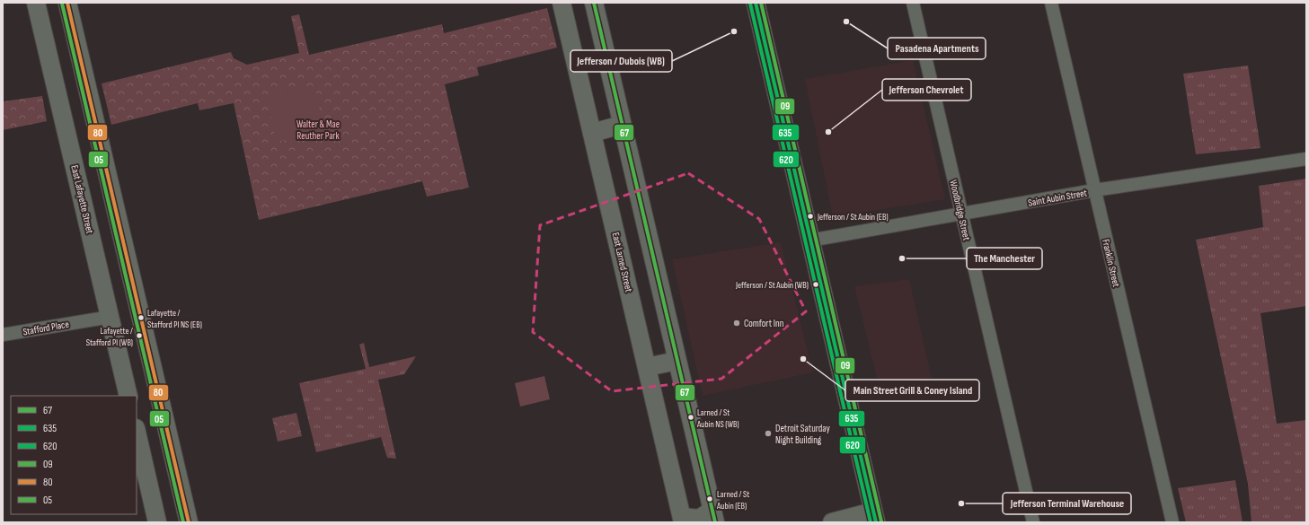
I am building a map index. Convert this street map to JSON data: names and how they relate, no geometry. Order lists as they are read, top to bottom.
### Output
{
  "streets": {
    "street": [
      "Saint Aubin Street",
      "East Lafayette Street",
      "Woodbridge Street",
      "East Larned Street",
      "Franklin Street",
      "Stafford Place"
    ]
  },
  "crossings": [
    ["Saint Aubin Street", "Woodbridge Street"],
    ["Saint Aubin Street", "Franklin Street"],
    ["East Lafayette Street", "Stafford Place"]
  ],
  "parks": ["Walter & Mae Reuther Park"],
  "places": [
    "Pasadena Apartments",
    "Jefferson / Dubois (WB)",
    "Jefferson Chevrolet",
    "Jefferson / St Aubin (EB)",
    "The Manchester",
    "Jefferson / St Aubin (WB)",
    "Lafayette / Stafford Pl NS (EB)",
    "Comfort Inn",
    "Lafayette / Stafford Pl (WB)",
    "Main Street Grill & Coney Island",
    "Larned / St Aubin NS (WB)",
    "Detroit Saturday Night Building",
    "Larned / St Aubin (EB)",
    "Jefferson Terminal Warehouse"
  ],
  "lines": [
    "transit line 67",
    "transit line 635",
    "transit line 09",
    "transit line 80",
    "transit line 620",
    "transit line 05"
  ],
  "legend": [
    "67",
    "635",
    "620",
    "09",
    "80",
    "05"
  ]
}
